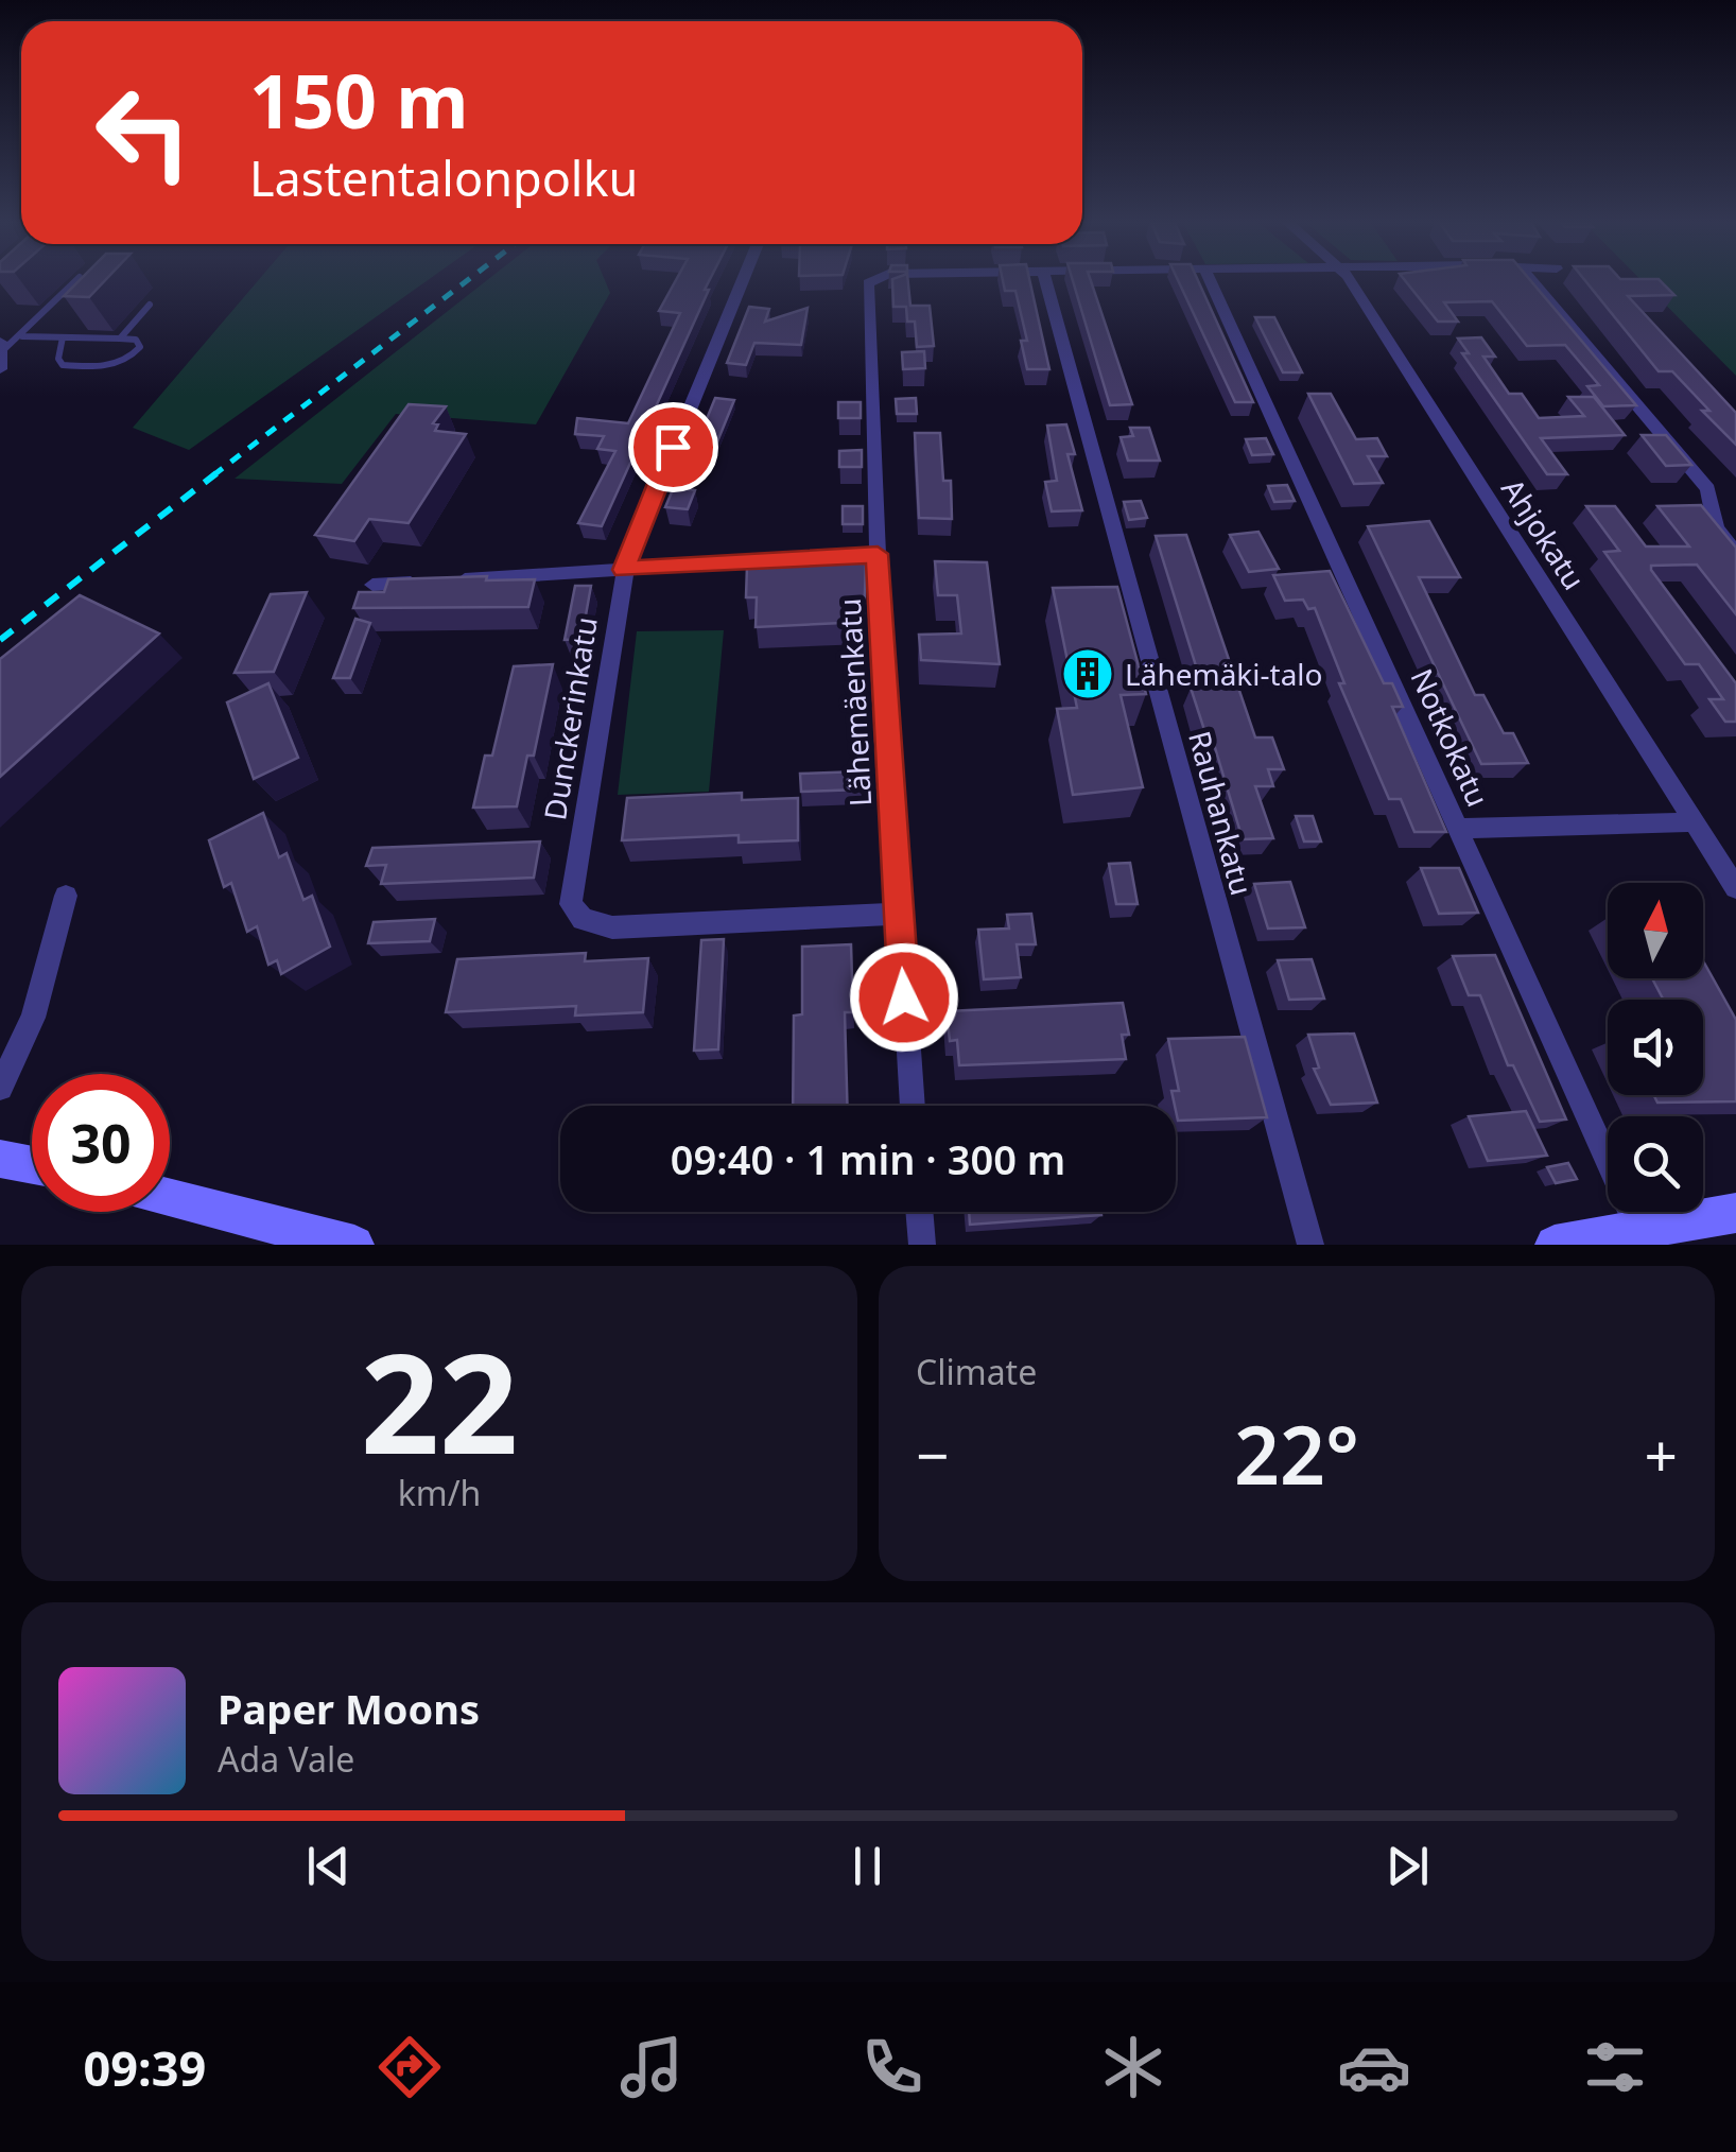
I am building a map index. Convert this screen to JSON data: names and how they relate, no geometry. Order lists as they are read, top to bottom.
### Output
{
  "streets": {
    "street": [
      "Ahjokatu",
      "Lähemäenkatu",
      "Dunckerinkatu",
      "Notkokatu",
      "Rauhankatu"
    ]
  },
  "crossings": [
    ["Lähemäenkatu", "Dunckerinkatu"]
  ],
  "places": {
    "building": ["Lähemäki-talo"]
  },
  "north": "top",
  "page": {
    "turn": ["150 m", "Lastentalonpolku"],
    "limit": "30",
    "trip": "09:40 · 1 min · 300 m",
    "tile": [
      ["22", "km/h"],
      "Climate"
    ],
    "heat": ["−", "22°", "+"],
    "song": ["Paper Moons", "Ada Vale"],
    "tabs": "09:39"
  }
}
